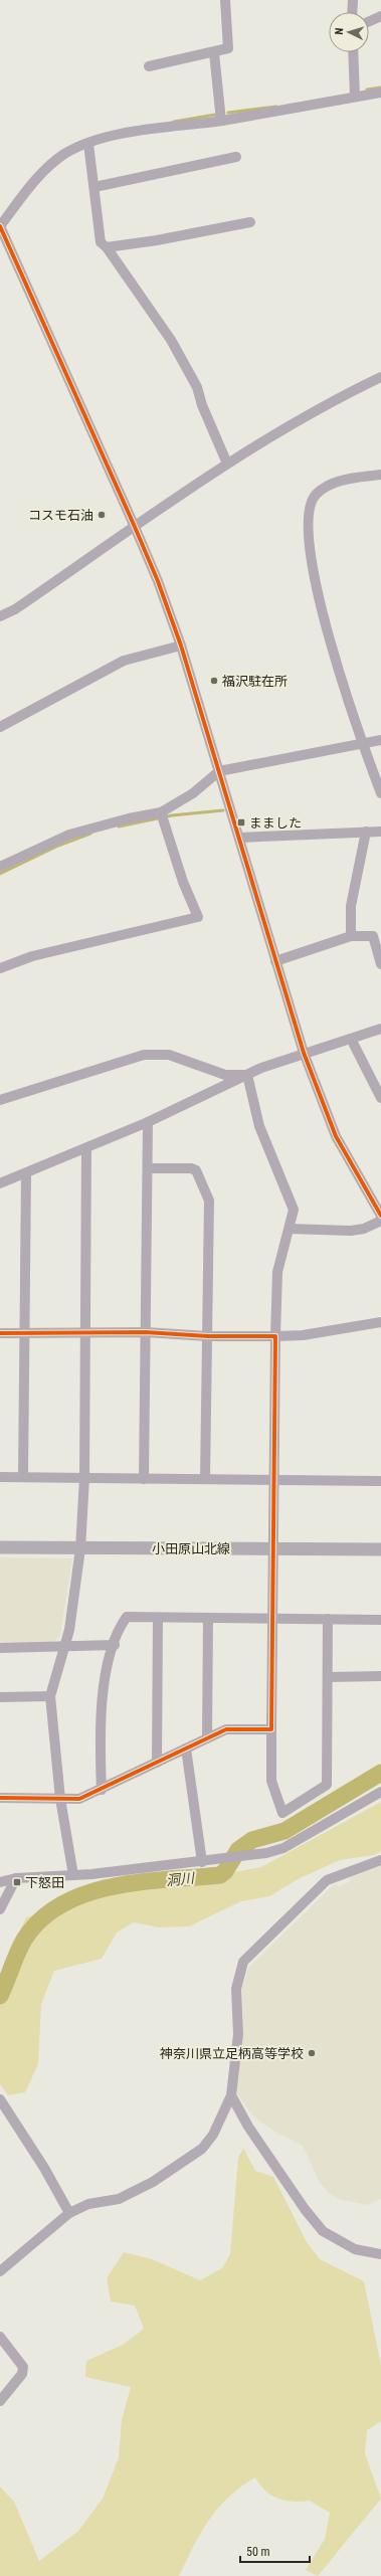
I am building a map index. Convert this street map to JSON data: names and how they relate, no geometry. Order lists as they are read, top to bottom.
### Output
{
  "streets": {
    "main road": ["小田原山北線"]
  },
  "water": ["洞川"],
  "places": {
    "other": ["コスモ石油", "福沢駐在所", "神奈川県立足柄高等学校"],
    "transit": ["まました", "下怒田"]
  },
  "scale_bar": "50 m",
  "north": "left"
}
